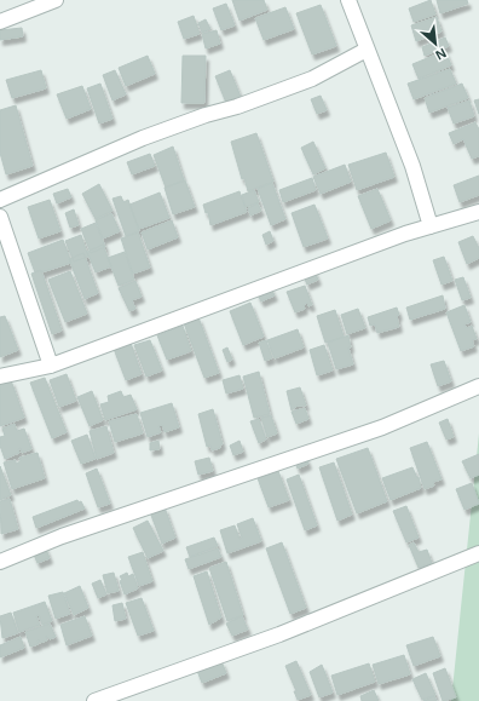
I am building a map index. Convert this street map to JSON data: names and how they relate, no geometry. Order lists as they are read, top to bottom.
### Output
{
  "north": "bottom right"
}
